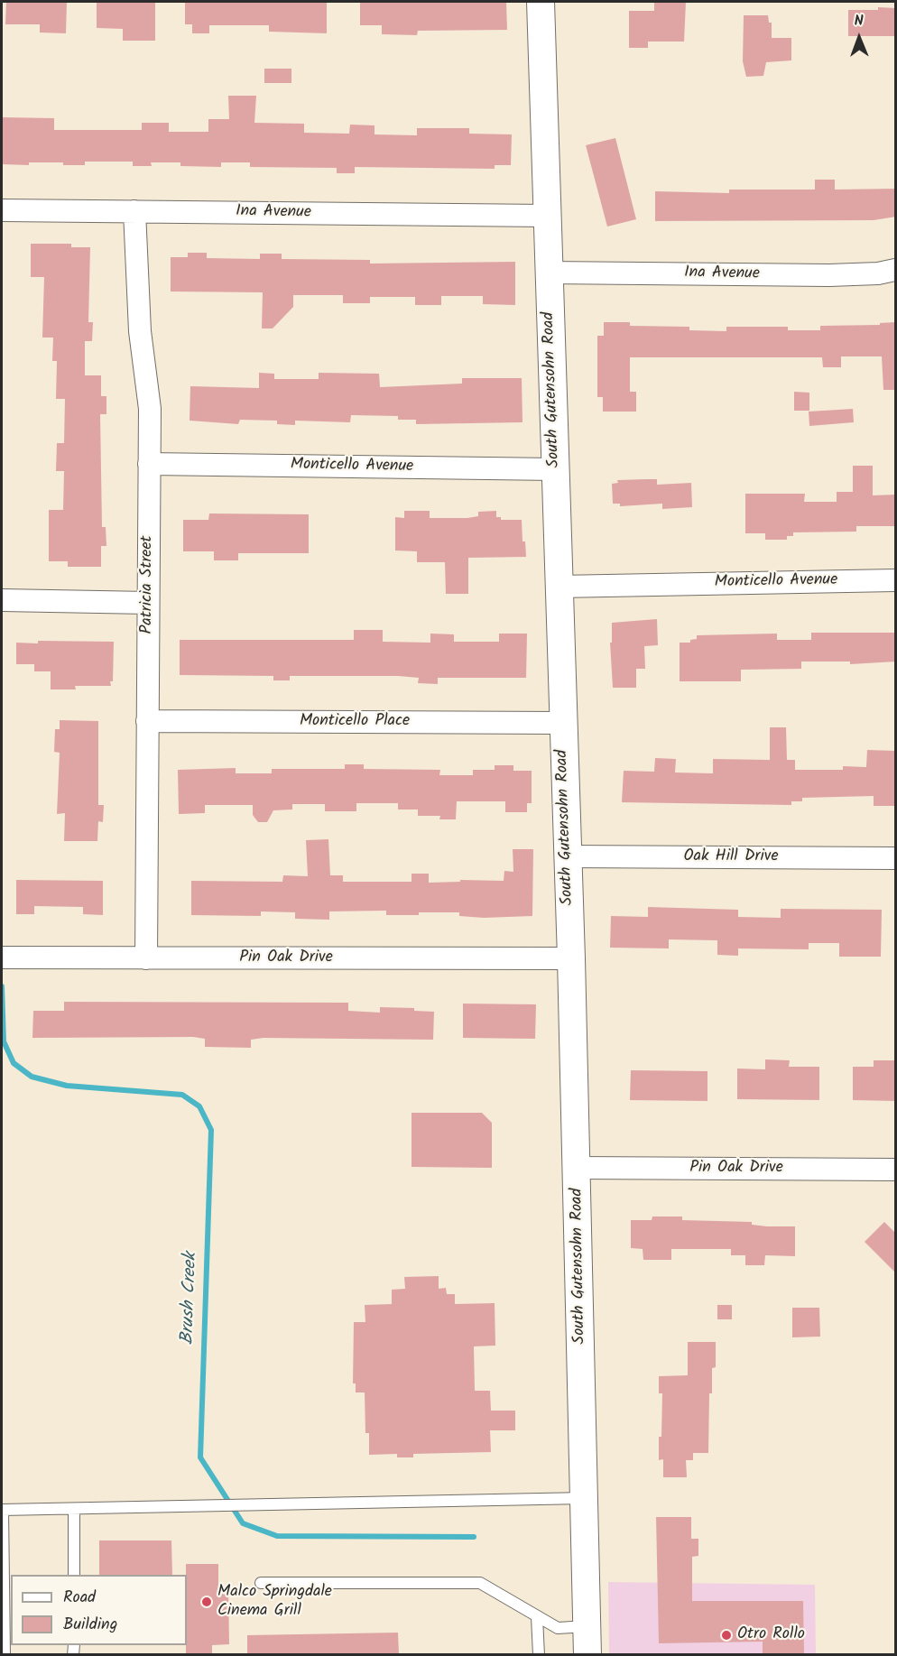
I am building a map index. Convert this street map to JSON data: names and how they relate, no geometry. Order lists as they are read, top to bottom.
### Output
{
  "streets": {
    "street": [
      "Ina Avenue",
      "South Gutensohn Road",
      "Monticello Avenue",
      "Patricia Street",
      "Monticello Place",
      "Oak Hill Drive",
      "Pin Oak Drive"
    ]
  },
  "crossings": [
    ["Ina Avenue", "South Gutensohn Road"],
    ["Ina Avenue", "Patricia Street"],
    ["South Gutensohn Road", "Monticello Avenue"],
    ["South Gutensohn Road", "Monticello Place"],
    ["South Gutensohn Road", "Oak Hill Drive"],
    ["South Gutensohn Road", "Pin Oak Drive"],
    ["Monticello Avenue", "Patricia Street"],
    ["Patricia Street", "Monticello Place"],
    ["Patricia Street", "Pin Oak Drive"]
  ],
  "water": ["Brush Creek"],
  "places": ["Malco Springdale Cinema Grill", "Otro Rollo"],
  "legend": ["Road", "Building"],
  "north": "top"
}
